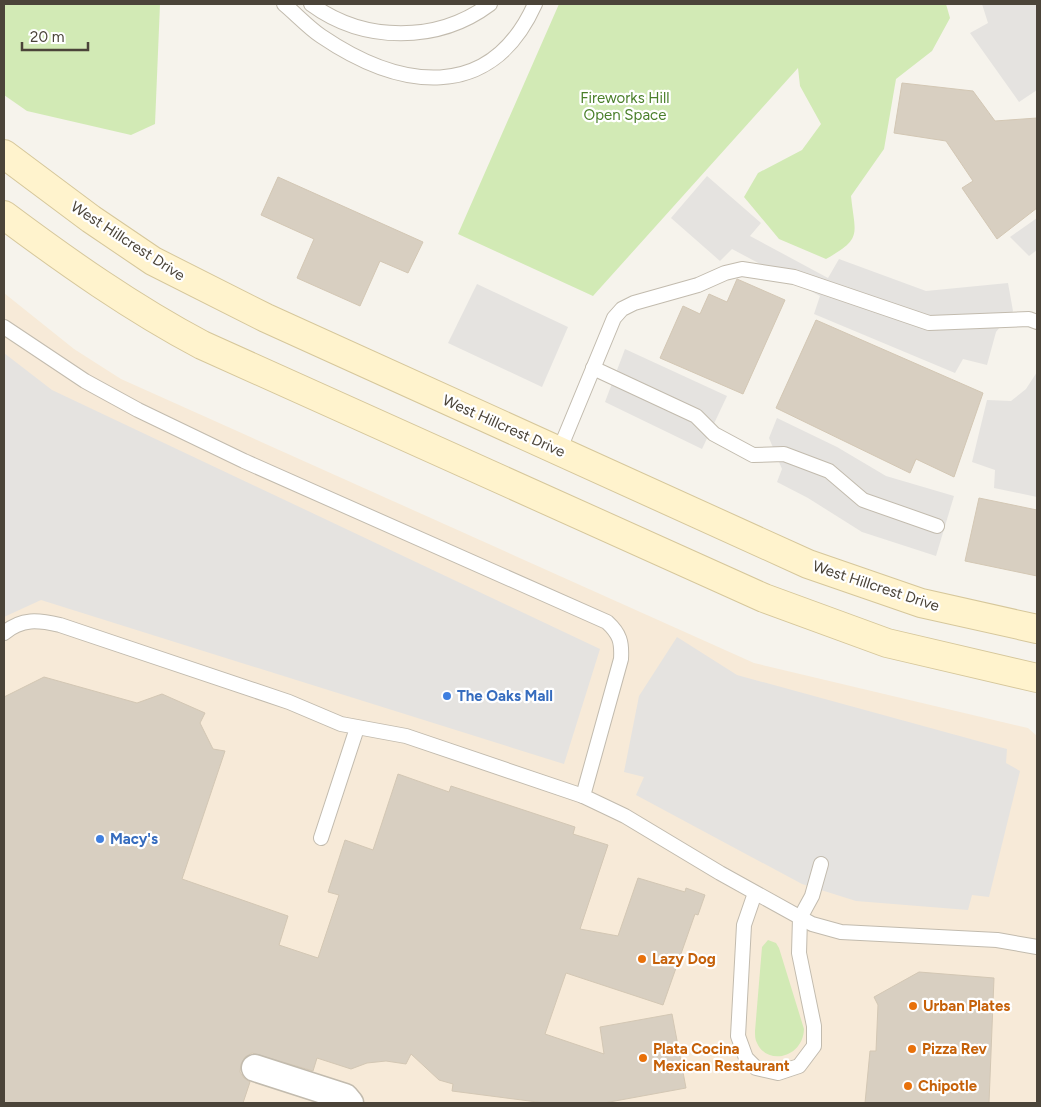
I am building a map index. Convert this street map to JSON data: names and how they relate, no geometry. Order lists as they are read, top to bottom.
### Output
{
  "streets": {
    "main road": ["West Hillcrest Drive"]
  },
  "parks": ["Fireworks Hill Open Space"],
  "places": [
    "The Oaks Mall",
    "Macy's",
    "Lazy Dog",
    "Urban Plates",
    "Pizza Rev",
    "Plata Cocina Mexican Restaurant",
    "Chipotle"
  ],
  "scale_bar": "20 m"
}
